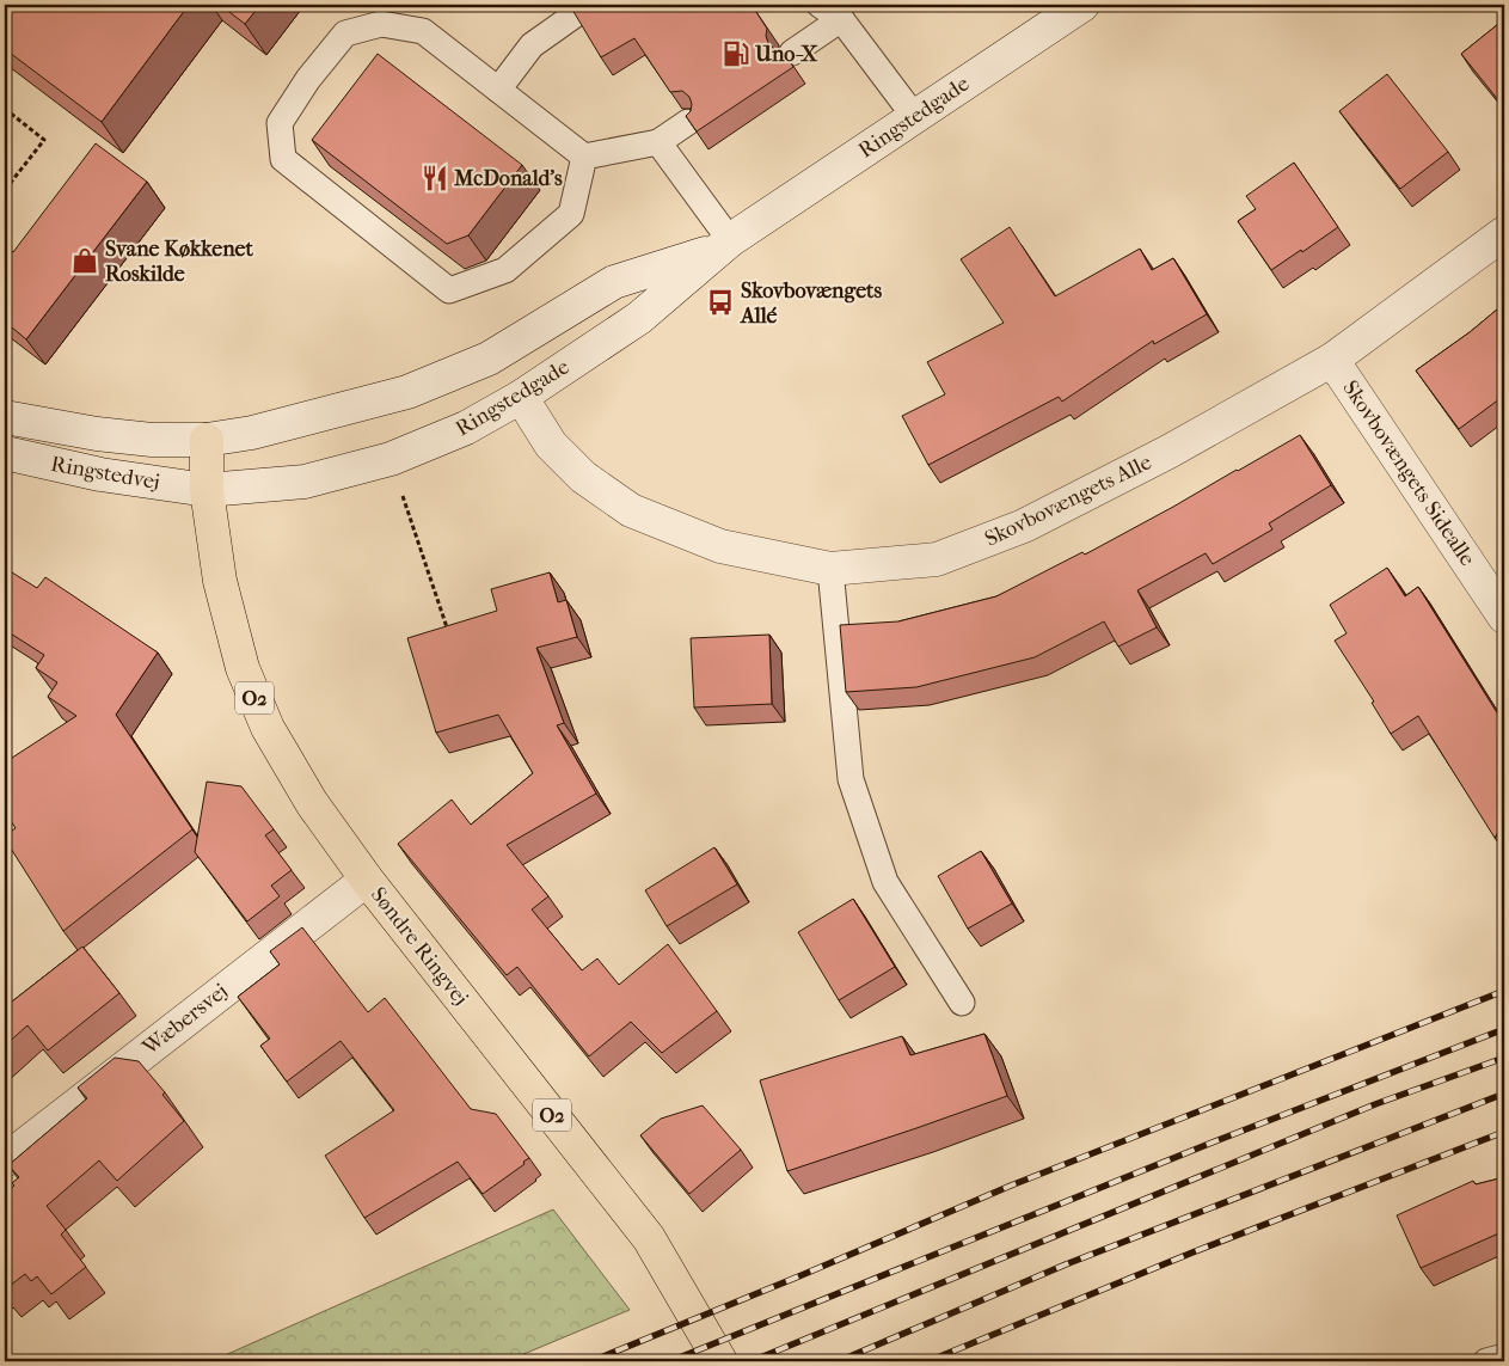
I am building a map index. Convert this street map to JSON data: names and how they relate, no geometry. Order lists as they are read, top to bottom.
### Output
{
  "streets": {
    "main road": ["O2", "Søndre Ringvej"],
    "street": [
      "Ringstedgade",
      "Ringstedvej",
      "Skovbovængets Sidealle",
      "Skovbovængets Alle",
      "Wæbersvej"
    ]
  },
  "crossings": [
    ["Ringstedgade", "Ringstedvej"],
    ["Ringstedgade", "Skovbovængets Alle"],
    ["Ringstedgade", "O2"],
    ["Ringstedgade", "Søndre Ringvej"],
    ["Ringstedvej", "O2"],
    ["Ringstedvej", "Søndre Ringvej"],
    ["Skovbovængets Sidealle", "Skovbovængets Alle"],
    ["O2", "Søndre Ringvej"],
    ["Søndre Ringvej", "Wæbersvej"]
  ],
  "places": {
    "fuel station": ["Uno-X"],
    "restaurant": ["McDonald's"],
    "shop": ["Svane Køkkenet Roskilde"],
    "bus stop": ["Skovbovængets Allé"]
  }
}
